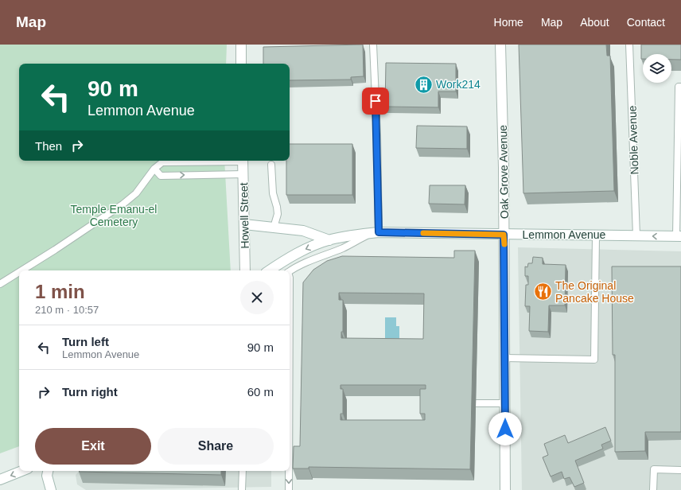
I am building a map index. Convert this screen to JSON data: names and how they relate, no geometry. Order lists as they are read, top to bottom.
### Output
{
  "streets": {
    "street": ["Oak Grove Avenue", "Howell Street", "Lemmon Avenue"],
    "lane": ["Noble Avenue"]
  },
  "crossings": [
    ["Noble Avenue", "Lemmon Avenue"],
    ["Oak Grove Avenue", "Lemmon Avenue"]
  ],
  "parks": ["Temple Emanu-el Cemetery"],
  "places": {
    "building": ["Work214"],
    "restaurant": ["The Original Pancake House"]
  },
  "page": {
    "header": "Map",
    "nav": [
      "Home",
      "Map",
      "About",
      "Contact"
    ],
    "turn": ["90 m", "Lemmon Avenue"],
    "then": "Then",
    "heading": ["1 min", "210 m · 10:57"],
    "list": [
      {
        "name": "Turn left",
        "note": "Lemmon Avenue",
        "value": "90 m"
      },
      {
        "name": "Turn right",
        "value": "60 m"
      }
    ],
    "buttons": ["Exit", "Share"]
  }
}
